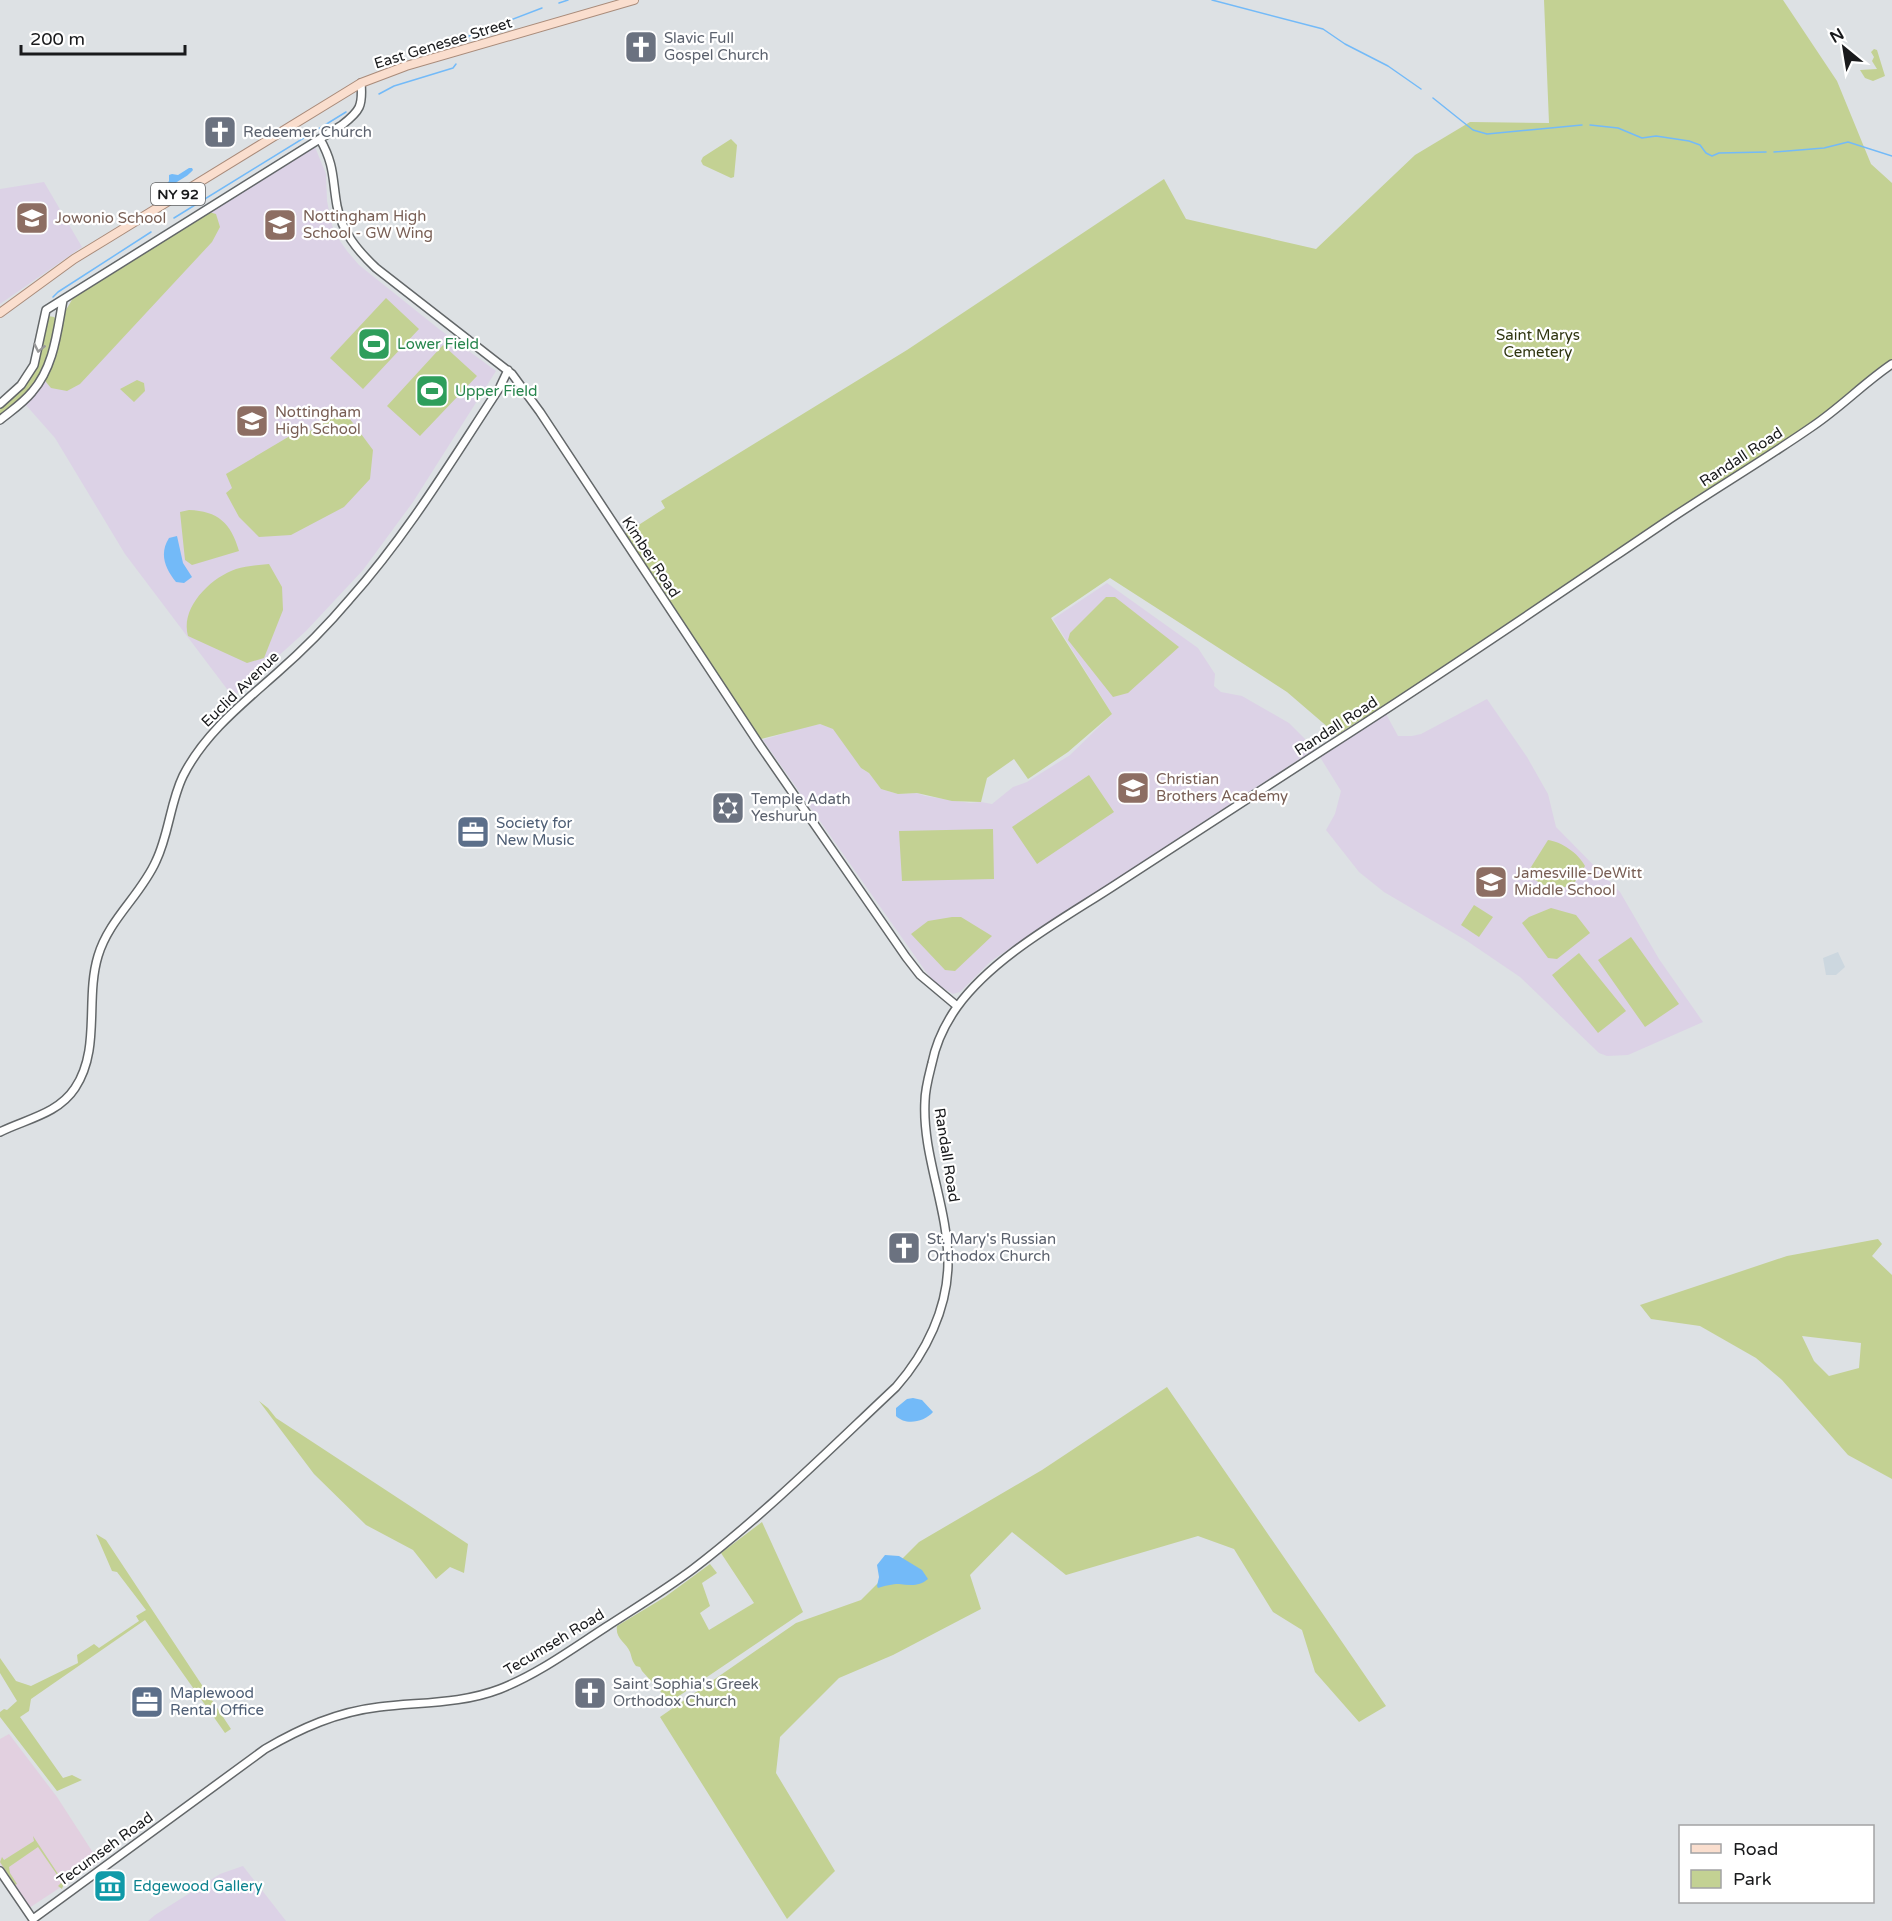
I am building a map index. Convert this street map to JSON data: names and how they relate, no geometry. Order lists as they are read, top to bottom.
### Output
{
  "streets": {
    "main road": ["East Genesee Street", "NY 92"],
    "street": [
      "Randall Road",
      "Kimber Road",
      "Euclid Avenue",
      "Tecumseh Road"
    ]
  },
  "crossings": [
    ["Randall Road", "Kimber Road"],
    ["Randall Road", "Tecumseh Road"],
    ["Kimber Road", "Euclid Avenue"]
  ],
  "parks": ["Saint Marys Cemetery"],
  "places": {
    "church": [
      "Slavic Full Gospel Church",
      "Redeemer Church",
      "St. Mary's Russian Orthodox Church",
      "Saint Sophia's Greek Orthodox Church"
    ],
    "school or university": [
      "Jowonio School",
      "Nottingham High School - GW Wing",
      "Nottingham High School",
      "Christian Brothers Academy",
      "Jamesville-DeWitt Middle School"
    ],
    "sports": ["Lower Field", "Upper Field"],
    "synagogue": ["Temple Adath Yeshurun"],
    "office": ["Society for New Music", "Maplewood Rental Office"],
    "museum": ["Edgewood Gallery"]
  },
  "legend": ["Road", "Park"],
  "scale_bar": "200 m",
  "north": "top left"
}
